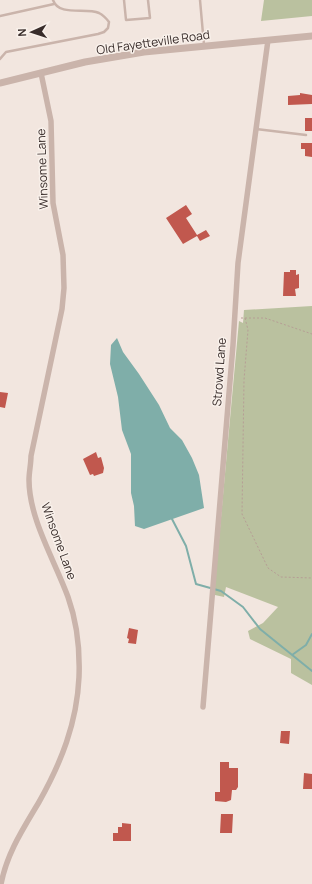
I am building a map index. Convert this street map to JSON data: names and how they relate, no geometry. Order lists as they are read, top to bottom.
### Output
{
  "streets": {
    "street": ["Old Fayetteville Road", "Winsome Lane", "Strowd Lane"]
  },
  "crossings": [
    ["Old Fayetteville Road", "Winsome Lane"],
    ["Old Fayetteville Road", "Strowd Lane"]
  ],
  "north": "left"
}
